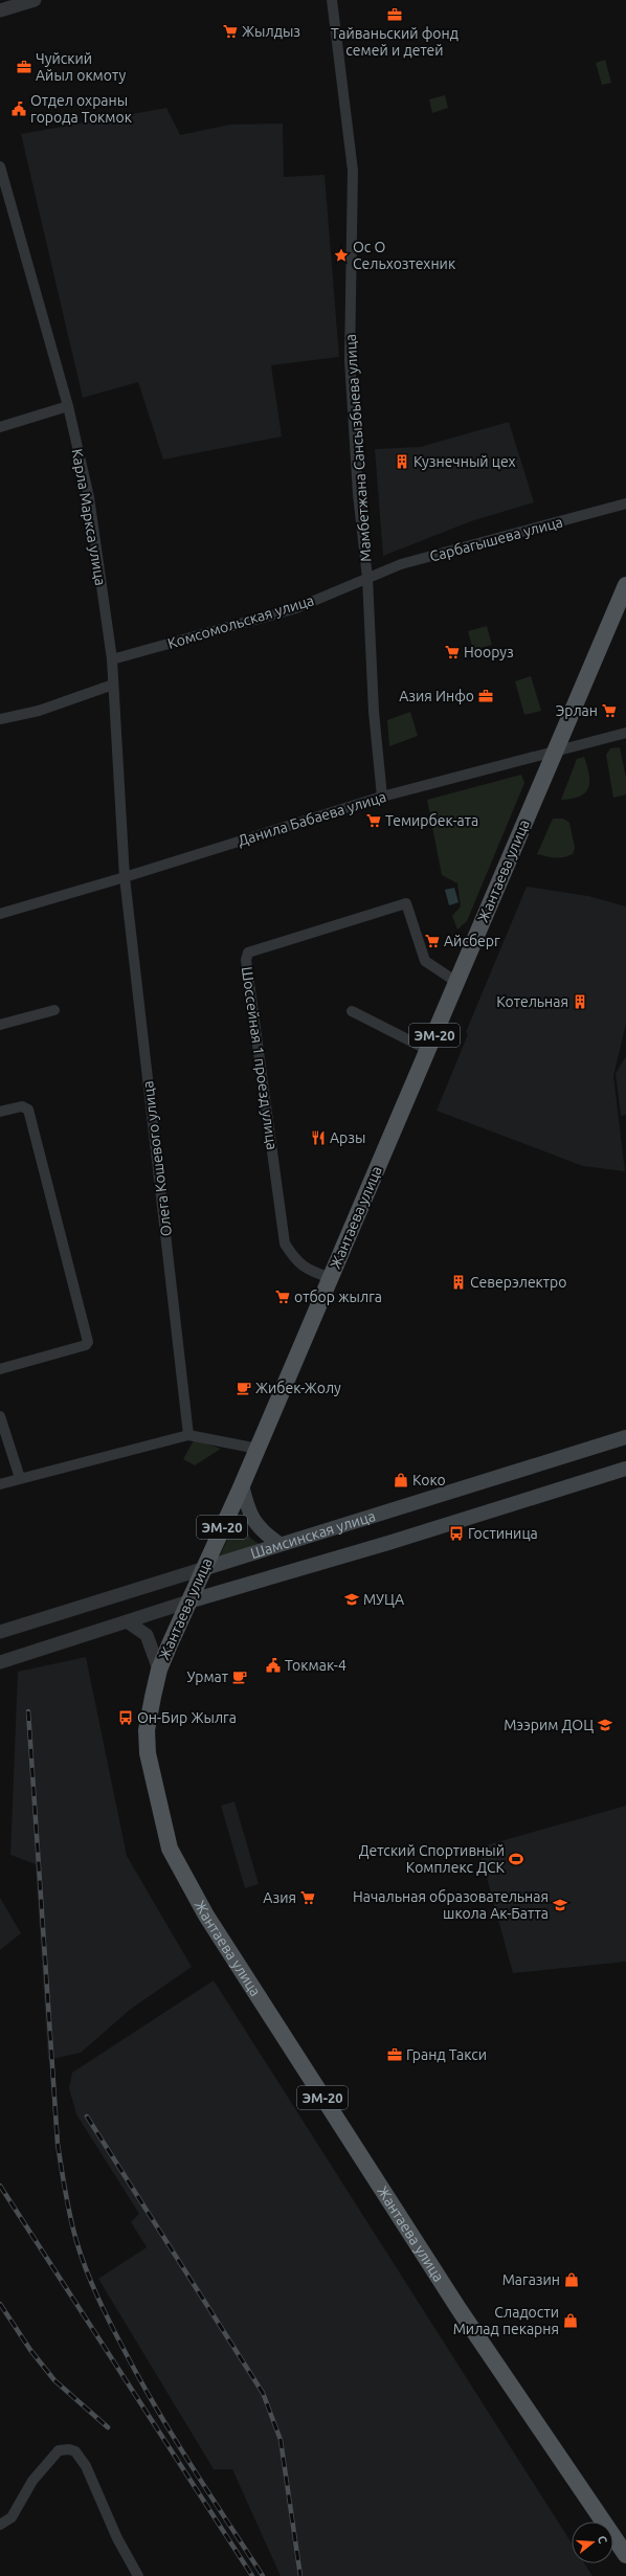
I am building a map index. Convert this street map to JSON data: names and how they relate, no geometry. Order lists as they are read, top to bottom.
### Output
{
  "streets": {
    "main road": ["Жантаева улица", "ЭМ-20", "Шамсинская улица"],
    "street": [
      "Мамбетжана Сансызбыева улица",
      "Карла Маркса улица",
      "Сарбагышева улица",
      "Комсомольская улица",
      "Данила Бабаева улица",
      "Шоссейная 1 проезд улица",
      "Олега Кошевого улица"
    ]
  },
  "crossings": [
    ["Мамбетжана Сансызбыева улица", "Сарбагышева улица"],
    ["Мамбетжана Сансызбыева улица", "Комсомольская улица"],
    ["Мамбетжана Сансызбыева улица", "Данила Бабаева улица"],
    ["Карла Маркса улица", "Комсомольская улица"],
    ["Карла Маркса улица", "Данила Бабаева улица"],
    ["Карла Маркса улица", "Олега Кошевого улица"],
    ["Сарбагышева улица", "Комсомольская улица"],
    ["Данила Бабаева улица", "Жантаева улица"],
    ["Данила Бабаева улица", "Олега Кошевого улица"],
    ["Жантаева улица", "Шоссейная 1 проезд улица"],
    ["Жантаева улица", "Шамсинская улица"]
  ],
  "places": {
    "office": [
      "Тайваньский фонд семей и детей",
      "Чуйский Айыл окмоту",
      "Азия Инфо",
      "Гранд Такси"
    ],
    "supermarket": [
      "Жылдыз",
      "Нооруз",
      "Эрлан",
      "Темирбек-ата",
      "Айсберг",
      "отбор жылга",
      "Азия"
    ],
    "public building": ["Отдел охраны города Токмок", "Токмак-4"],
    "place": ["Ос О Сельхозтехник"],
    "building": ["Кузнечный цех", "Котельная", "Северэлектро"],
    "restaurant": ["Арзы"],
    "cafe": ["Жибек-Жолу", "Урмат"],
    "shop": ["Коко", "Магазин", "Сладости Милад пекарня"],
    "bus stop": ["Гостиница", "Он-Бир Жылга"],
    "school or university": ["МУЦА", "Мээрим ДОЦ", "Начальная образовательная школа Ак-Батта"],
    "sports": ["Детский Спортивный Комплекс ДСК"]
  },
  "north": "right"
}
